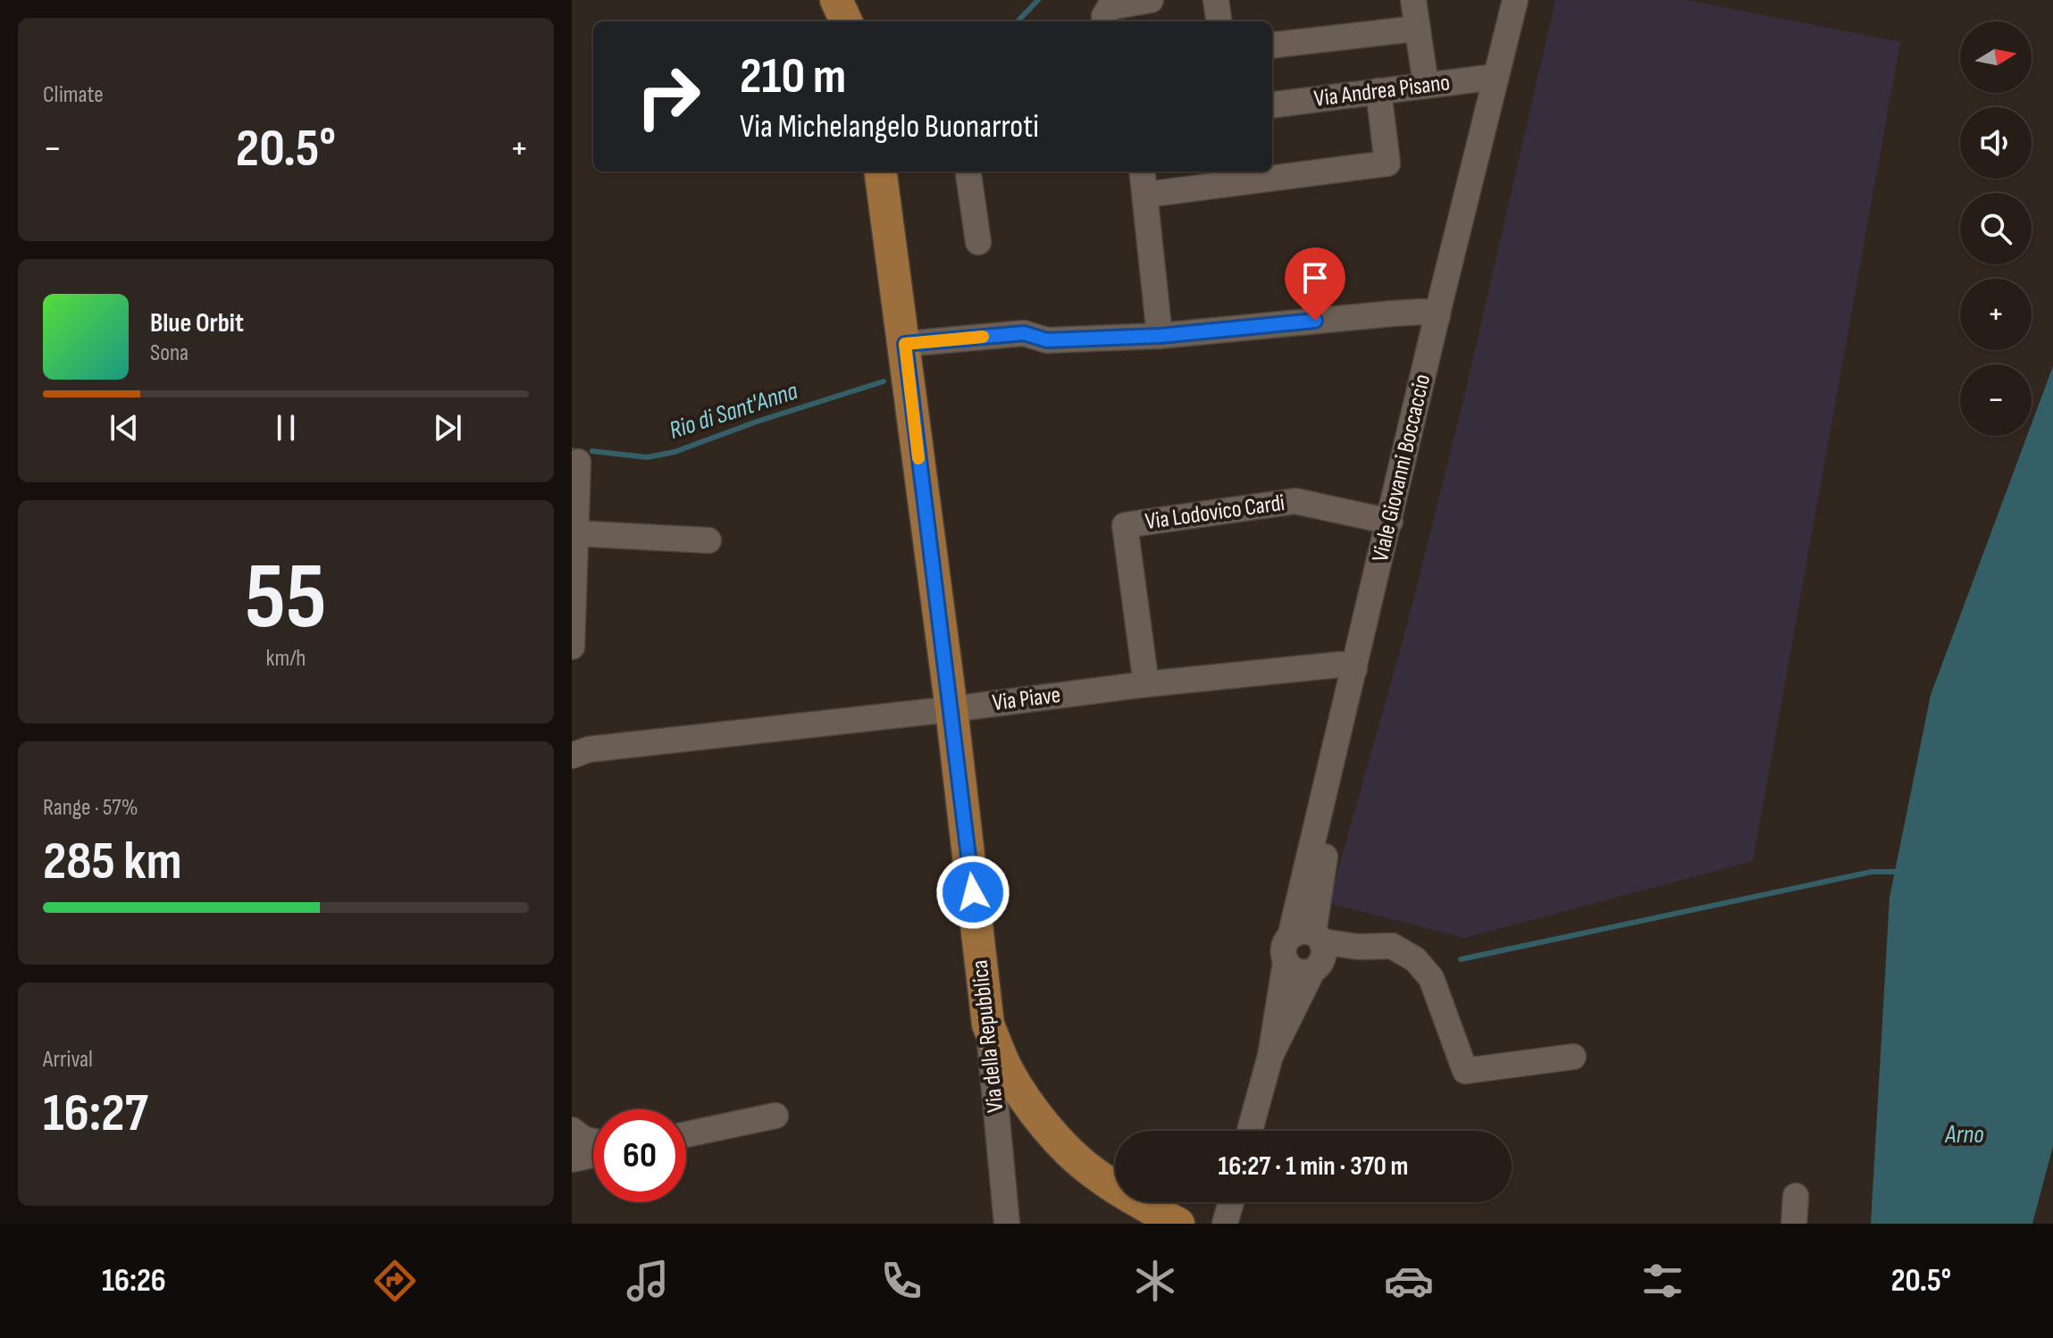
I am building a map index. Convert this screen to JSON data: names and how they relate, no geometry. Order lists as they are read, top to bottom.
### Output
{
  "streets": {
    "main road": ["Via della Repubblica"],
    "street": [
      "Via Andrea Pisano",
      "Viale Giovanni Boccaccio",
      "Via Lodovico Cardi",
      "Via Piave"
    ]
  },
  "crossings": [
    ["Via Andrea Pisano", "Viale Giovanni Boccaccio"],
    ["Viale Giovanni Boccaccio", "Via Lodovico Cardi"],
    ["Viale Giovanni Boccaccio", "Via Piave"],
    ["Via Lodovico Cardi", "Via Piave"],
    ["Via Piave", "Via della Repubblica"]
  ],
  "water": ["Rio di Sant'Anna", "Arno"],
  "north": "right",
  "page": {
    "tile": [
      "Climate",
      ["55", "km/h"],
      ["Range · 57%", "285 km"],
      ["Arrival", "16:27"]
    ],
    "map_buttons": ["+", "−"],
    "turn": ["210 m", "Via Michelangelo Buonarroti"],
    "heat": ["−", "20.5°", "+"],
    "song": ["Blue Orbit", "Sona"],
    "limit": "60",
    "trip": "16:27 · 1 min · 370 m",
    "tabs": ["16:26", "20.5°"]
  }
}
